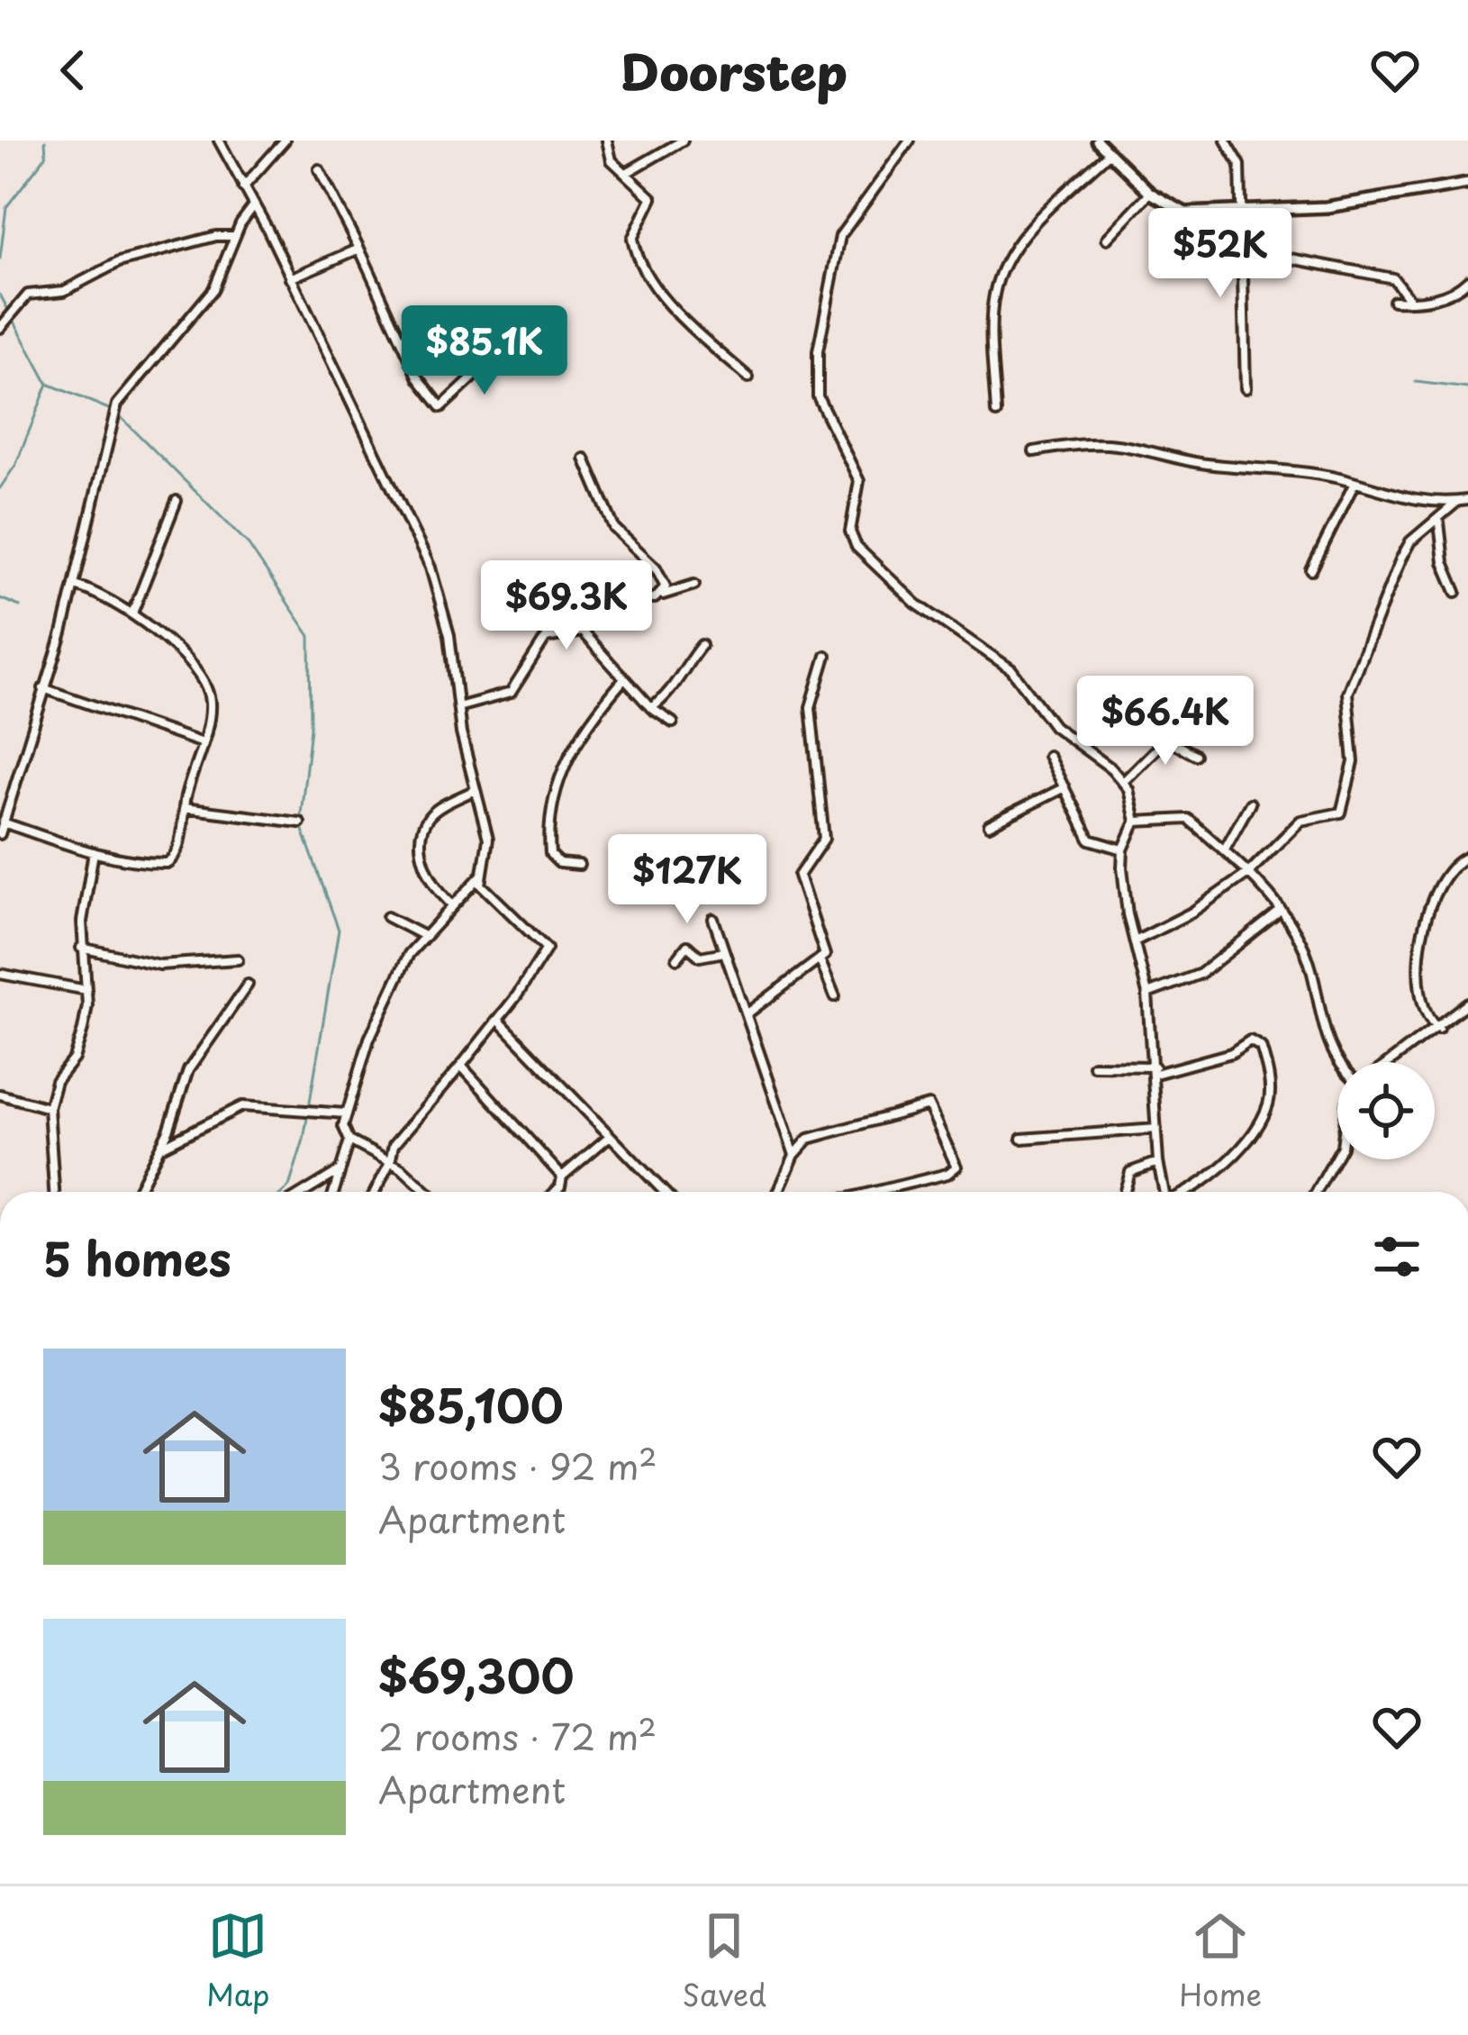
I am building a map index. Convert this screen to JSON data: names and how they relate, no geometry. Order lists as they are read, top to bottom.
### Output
{
  "page": {
    "header": "Doorstep",
    "price": [
      "$52K",
      "$85.1K",
      "$69.3K",
      "$66.4K",
      "$127K"
    ],
    "heading": "5 homes",
    "list": [
      {
        "name": "$85,100",
        "note": "3 rooms · 92 m² · Apartment"
      },
      {
        "name": "$69,300",
        "note": "2 rooms · 72 m² · Apartment"
      }
    ],
    "tabs": ["Map", "Saved", "Home"]
  }
}
